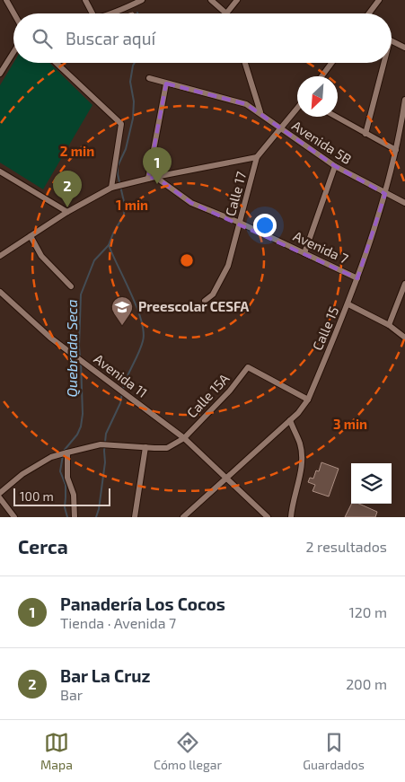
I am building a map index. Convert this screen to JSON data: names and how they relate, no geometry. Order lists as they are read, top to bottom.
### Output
{
  "streets": {
    "street": [
      "Avenida 5B",
      "Calle 17",
      "Avenida 7",
      "Calle 15",
      "Avenida 11",
      "Calle 15A"
    ]
  },
  "crossings": [
    ["Avenida 5B", "Calle 17"],
    ["Avenida 5B", "Calle 15"],
    ["Calle 17", "Avenida 7"],
    ["Avenida 7", "Calle 15"],
    ["Calle 15", "Avenida 11"],
    ["Calle 15", "Calle 15A"],
    ["Avenida 11", "Calle 15A"]
  ],
  "water": ["Quebrada Seca"],
  "places": {
    "school or university": ["Preescolar CESFA"]
  },
  "scale_bar": "100 m",
  "north": "bottom left",
  "page": {
    "search": "Buscar aquí",
    "pins": ["1", "2"],
    "scale": "100 m",
    "heading": ["Cerca", "2 resultados"],
    "list": [
      {
        "mark": "1",
        "name": "Panadería Los Cocos",
        "note": "Tienda · Avenida 7",
        "value": "120 m"
      },
      {
        "mark": "2",
        "name": "Bar La Cruz",
        "note": "Bar",
        "value": "200 m"
      }
    ],
    "nav": ["Mapa", "Cómo llegar", "Guardados"]
  },
  "rings": ["2 min", "1 min", "3 min"]
}
